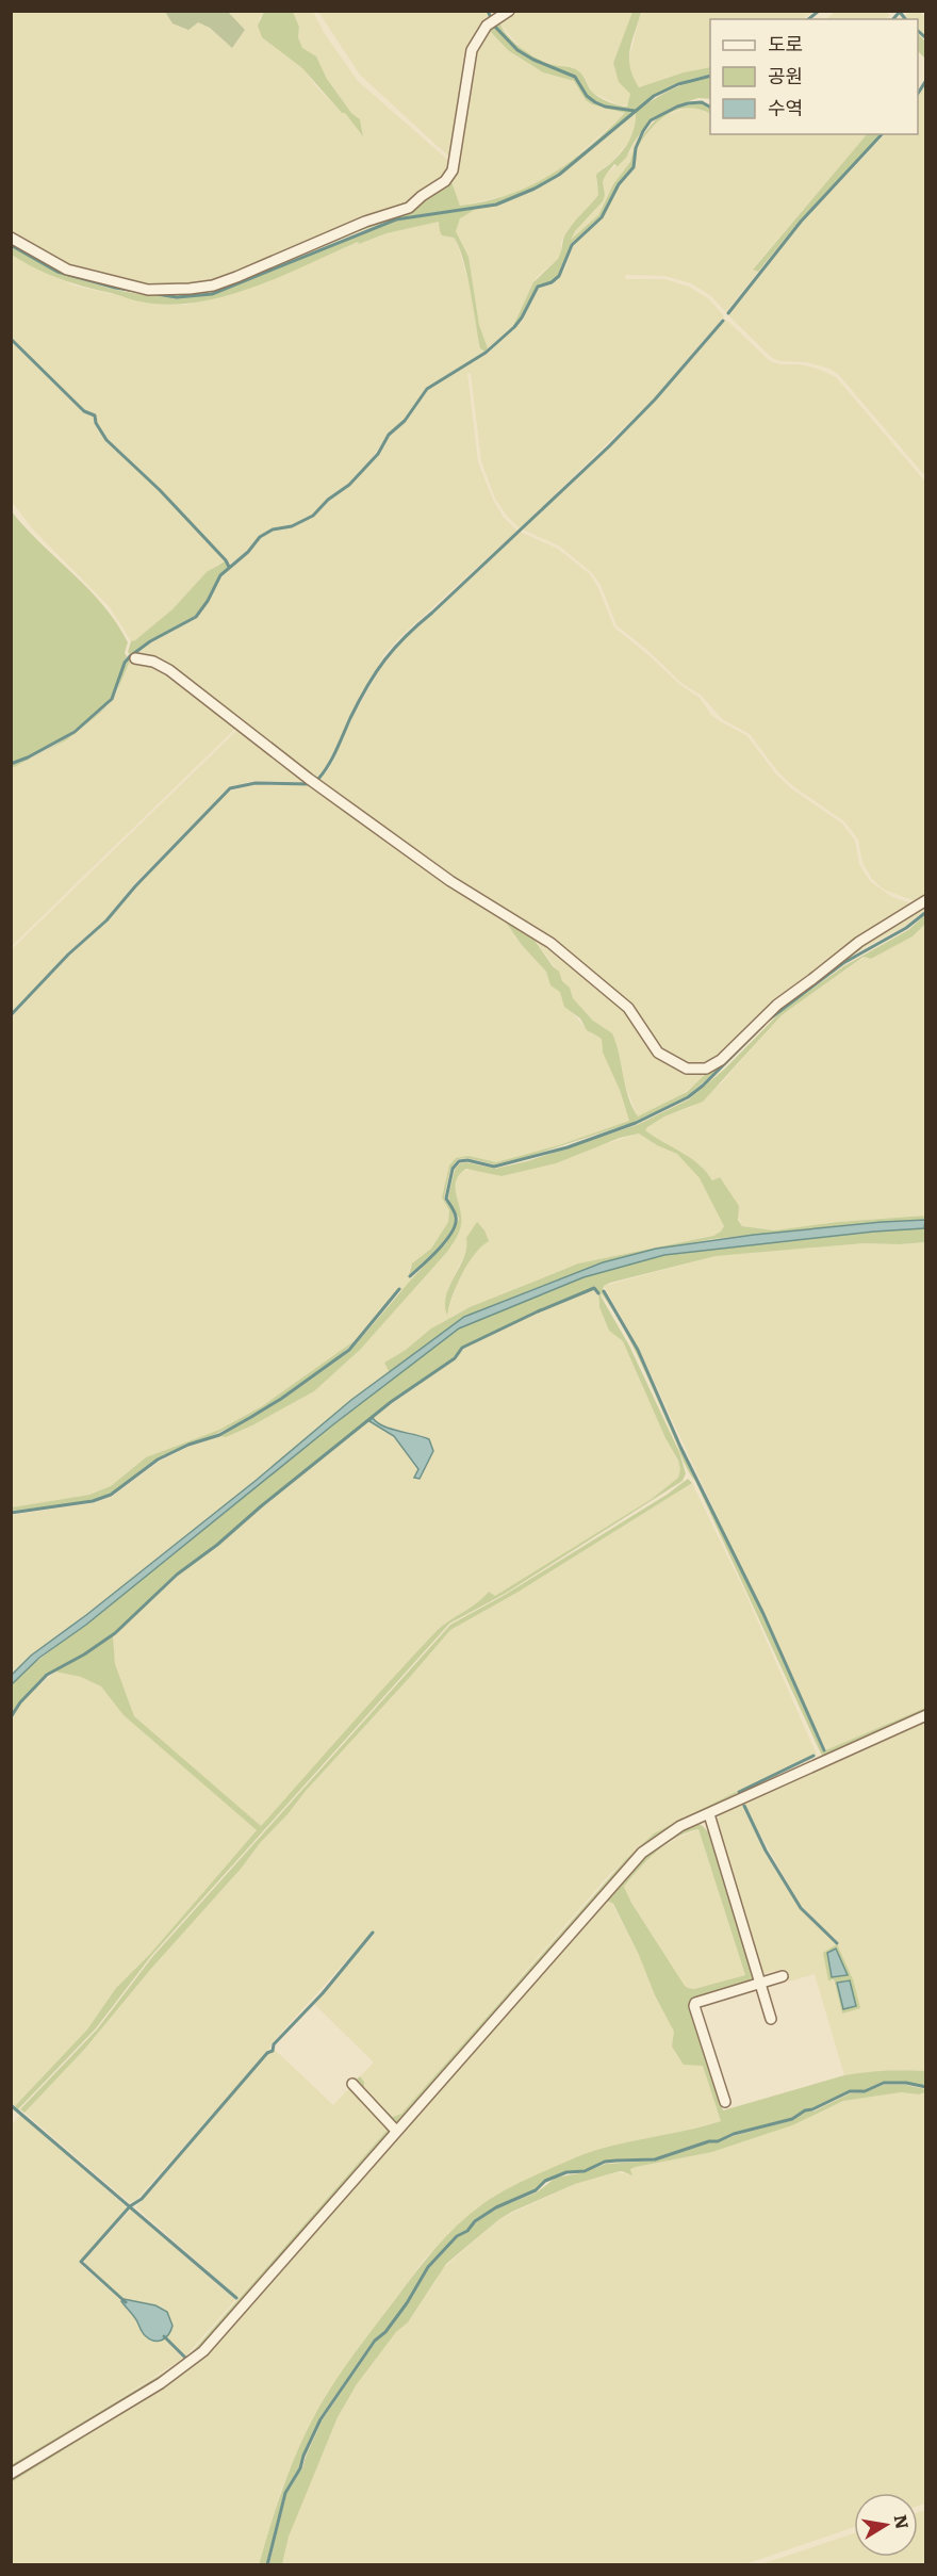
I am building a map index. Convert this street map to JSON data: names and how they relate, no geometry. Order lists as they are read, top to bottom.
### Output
{
  "legend": ["도로", "공원", "수역"],
  "north": "right"
}
